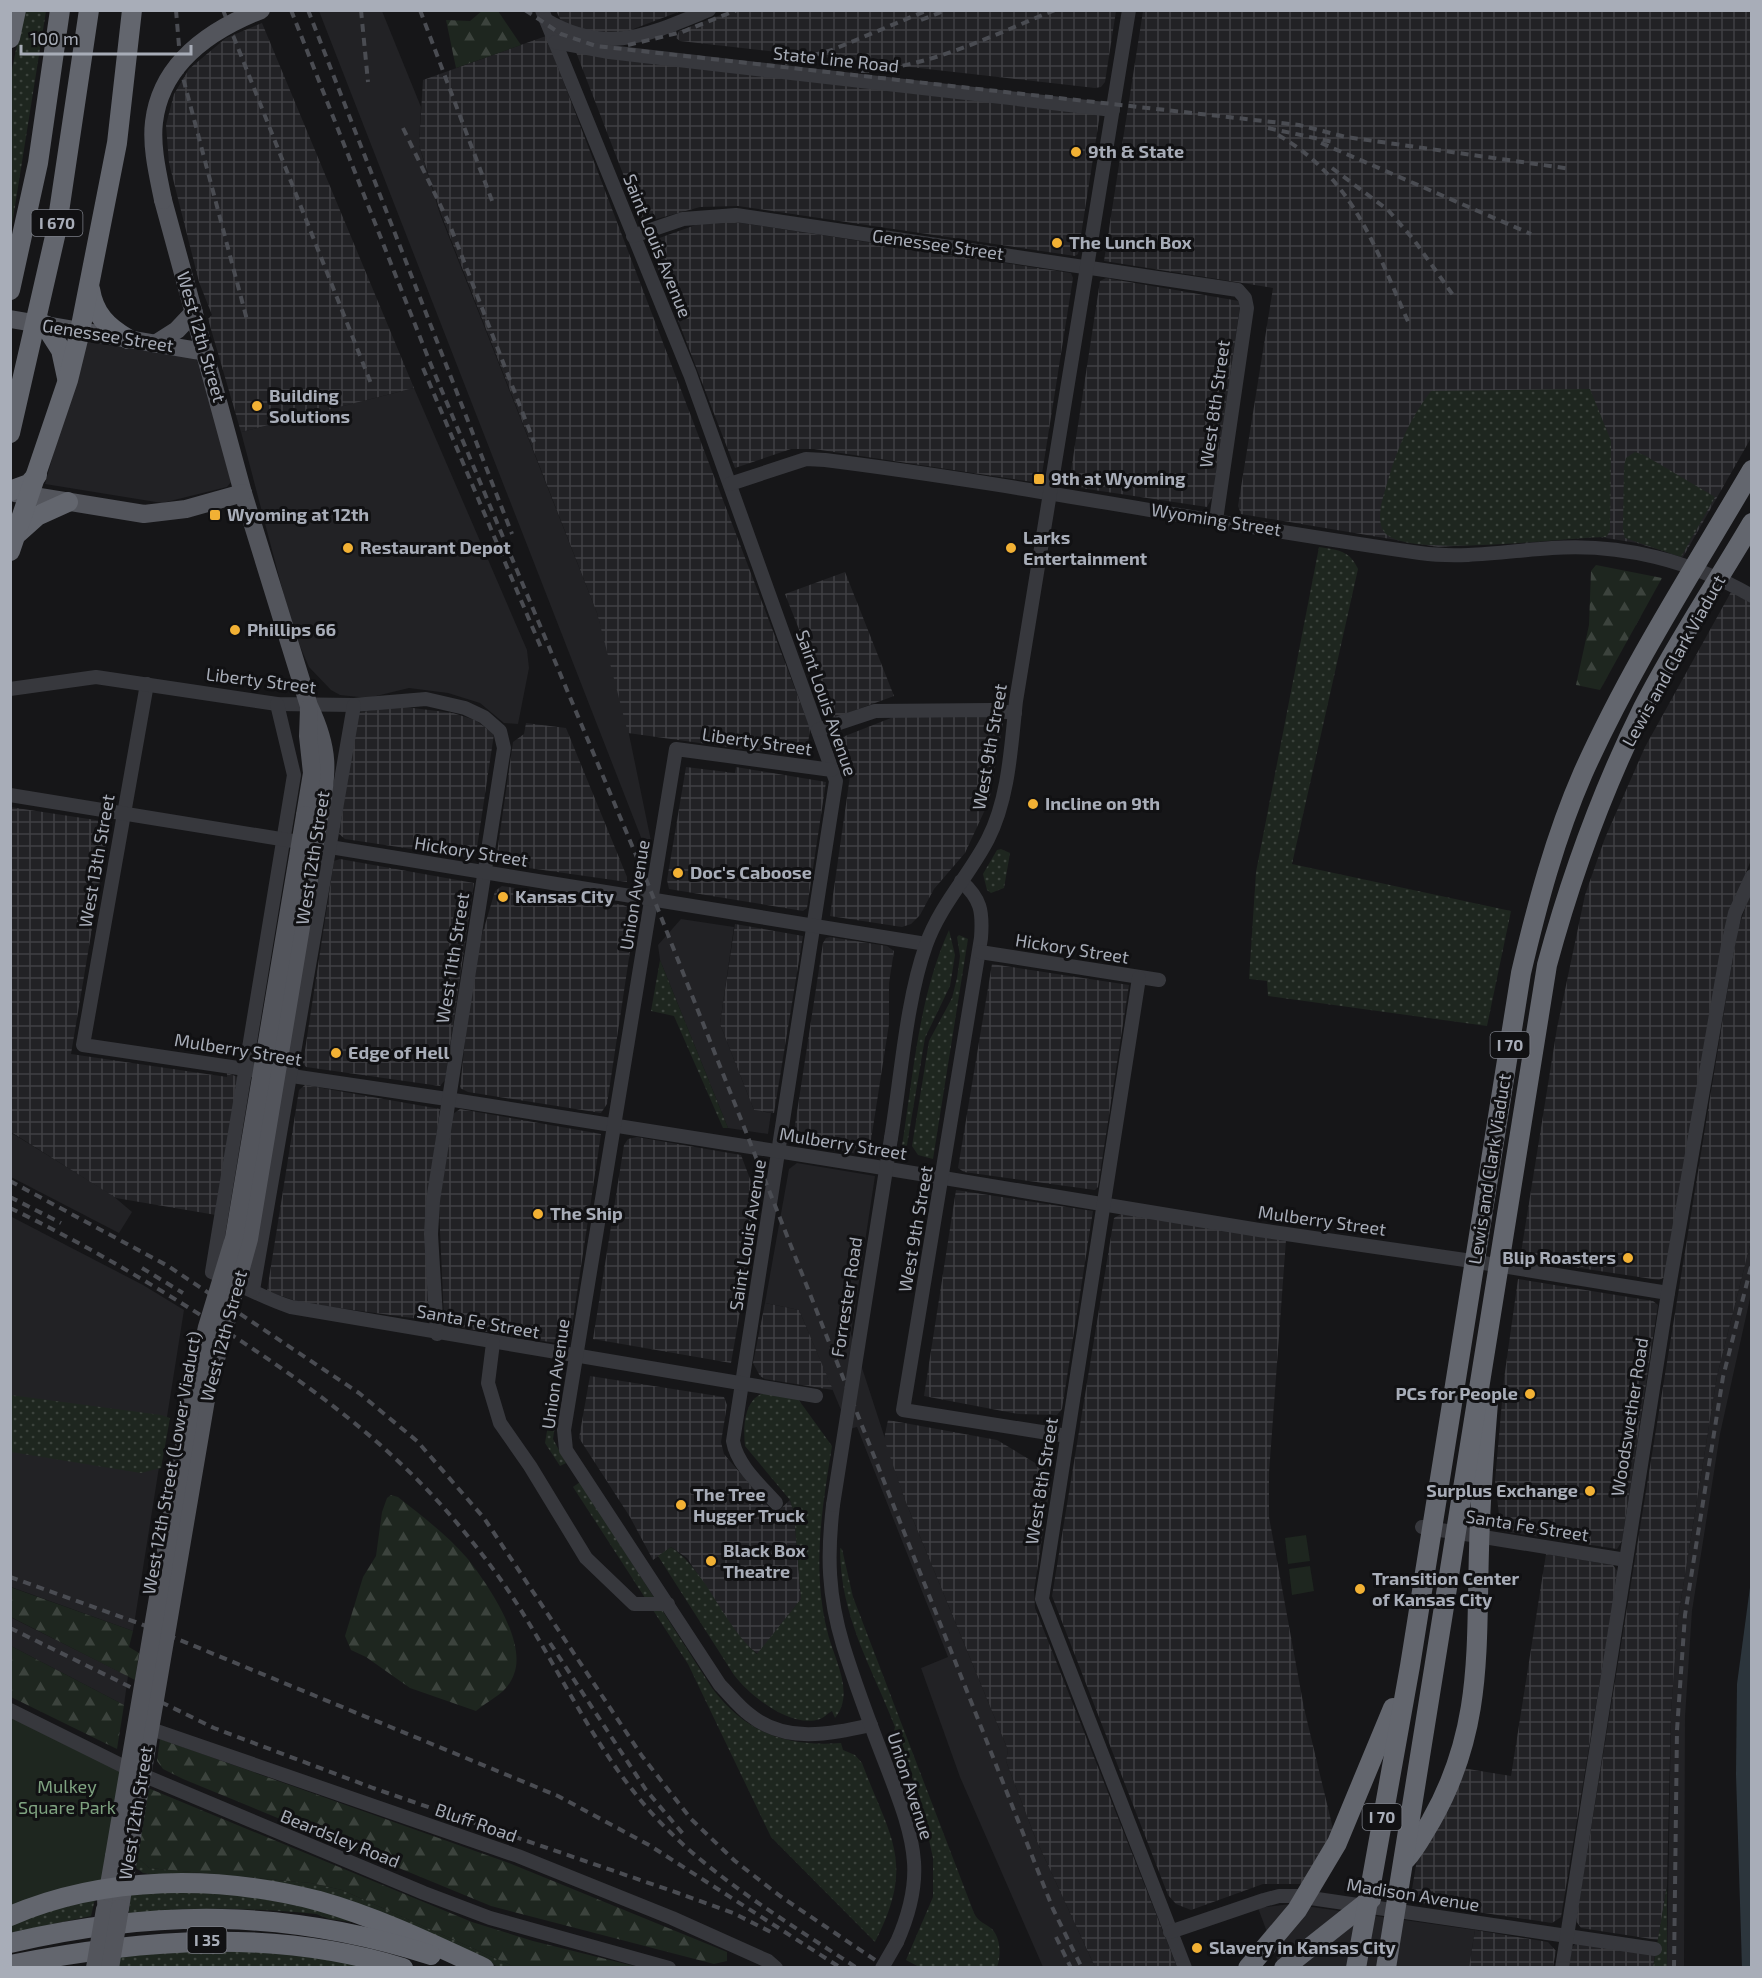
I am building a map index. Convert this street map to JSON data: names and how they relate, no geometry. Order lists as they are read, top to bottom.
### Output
{
  "streets": {
    "highway": [
      "I 670",
      "Lewis and Clark Viaduct",
      "I 70",
      "I 35"
    ],
    "main road": ["Genessee Street", "West 12th Street"],
    "street": [
      "State Line Road",
      "Saint Louis Avenue",
      "West 8th Street",
      "Wyoming Street",
      "Liberty Street",
      "West 9th Street",
      "Hickory Street",
      "West 13th Street",
      "Union Avenue",
      "West 11th Street",
      "Mulberry Street",
      "Forrester Road",
      "Santa Fe Street",
      "Woodswether Road",
      "West 12th Street (Lower Viaduct)",
      "Bluff Road",
      "Beardsley Road",
      "Madison Avenue"
    ]
  },
  "crossings": [
    ["State Line Road", "Saint Louis Avenue"],
    ["State Line Road", "West 9th Street"],
    ["Genessee Street", "Saint Louis Avenue"],
    ["Genessee Street", "West 12th Street"],
    ["Genessee Street", "West 8th Street"],
    ["Genessee Street", "West 9th Street"],
    ["Saint Louis Avenue", "Wyoming Street"],
    ["Saint Louis Avenue", "Liberty Street"],
    ["Saint Louis Avenue", "Hickory Street"],
    ["Saint Louis Avenue", "Mulberry Street"],
    ["Saint Louis Avenue", "Santa Fe Street"],
    ["West 12th Street", "Liberty Street"],
    ["West 12th Street", "Hickory Street"],
    ["West 12th Street", "Mulberry Street"],
    ["West 12th Street", "Santa Fe Street"],
    ["West 8th Street", "Wyoming Street"],
    ["West 8th Street", "West 9th Street"],
    ["West 8th Street", "Hickory Street"],
    ["West 8th Street", "Mulberry Street"],
    ["West 8th Street", "Madison Avenue"],
    ["Wyoming Street", "West 9th Street"],
    ["Lewis and Clark Viaduct", "I 70"],
    ["Liberty Street", "West 9th Street"],
    ["Liberty Street", "West 13th Street"],
    ["Liberty Street", "Union Avenue"],
    ["Liberty Street", "West 11th Street"],
    ["West 9th Street", "Hickory Street"],
    ["West 9th Street", "Mulberry Street"],
    ["West 9th Street", "Forrester Road"],
    ["Hickory Street", "West 13th Street"],
    ["Hickory Street", "Union Avenue"],
    ["Hickory Street", "West 11th Street"],
    ["Hickory Street", "Forrester Road"],
    ["Hickory Street", "West 12th Street (Lower Viaduct)"],
    ["West 13th Street", "Mulberry Street"],
    ["Union Avenue", "Mulberry Street"],
    ["Union Avenue", "Forrester Road"],
    ["Union Avenue", "Santa Fe Street"],
    ["West 11th Street", "Mulberry Street"],
    ["West 11th Street", "Santa Fe Street"],
    ["Mulberry Street", "Woodswether Road"],
    ["Santa Fe Street", "Woodswether Road"],
    ["Woodswether Road", "Madison Avenue"],
    ["West 12th Street (Lower Viaduct)", "Beardsley Road"]
  ],
  "parks": ["Mulkey Square Park"],
  "places": {
    "other": [
      "9th & State",
      "The Lunch Box",
      "Building Solutions",
      "Restaurant Depot",
      "Larks Entertainment",
      "Phillips 66",
      "Incline on 9th",
      "Doc's Caboose",
      "Kansas City",
      "Edge of Hell",
      "The Ship",
      "Blip Roasters",
      "PCs for People",
      "Surplus Exchange",
      "The Tree Hugger Truck",
      "Black Box Theatre",
      "Transition Center of Kansas City",
      "Slavery in Kansas City"
    ],
    "transit": ["9th at Wyoming", "Wyoming at 12th"]
  },
  "scale_bar": "100 m"
}
